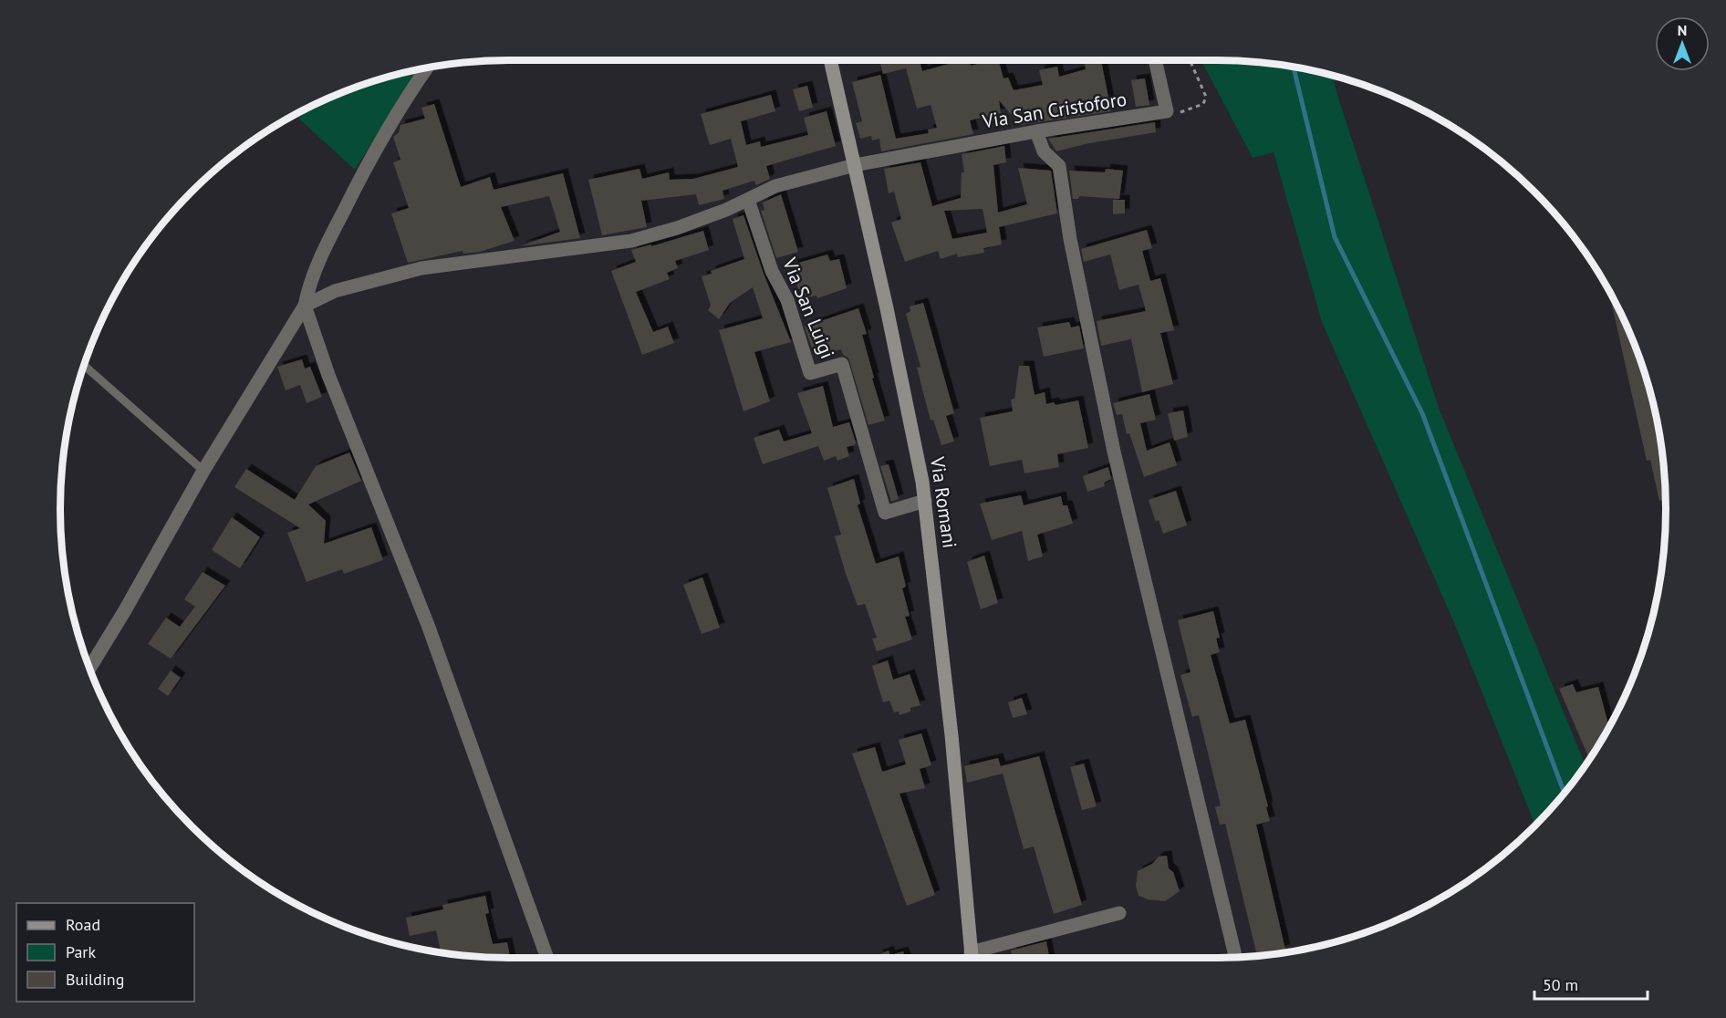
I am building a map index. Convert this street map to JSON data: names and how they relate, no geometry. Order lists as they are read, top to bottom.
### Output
{
  "streets": {
    "street": ["Via San Cristoforo", "Via San Luigi", "Via Romani"]
  },
  "crossings": [
    ["Via San Cristoforo", "Via San Luigi"],
    ["Via San Cristoforo", "Via Romani"],
    ["Via San Luigi", "Via Romani"]
  ],
  "legend": ["Road", "Park", "Building"],
  "scale_bar": "50 m",
  "north": "top"
}
